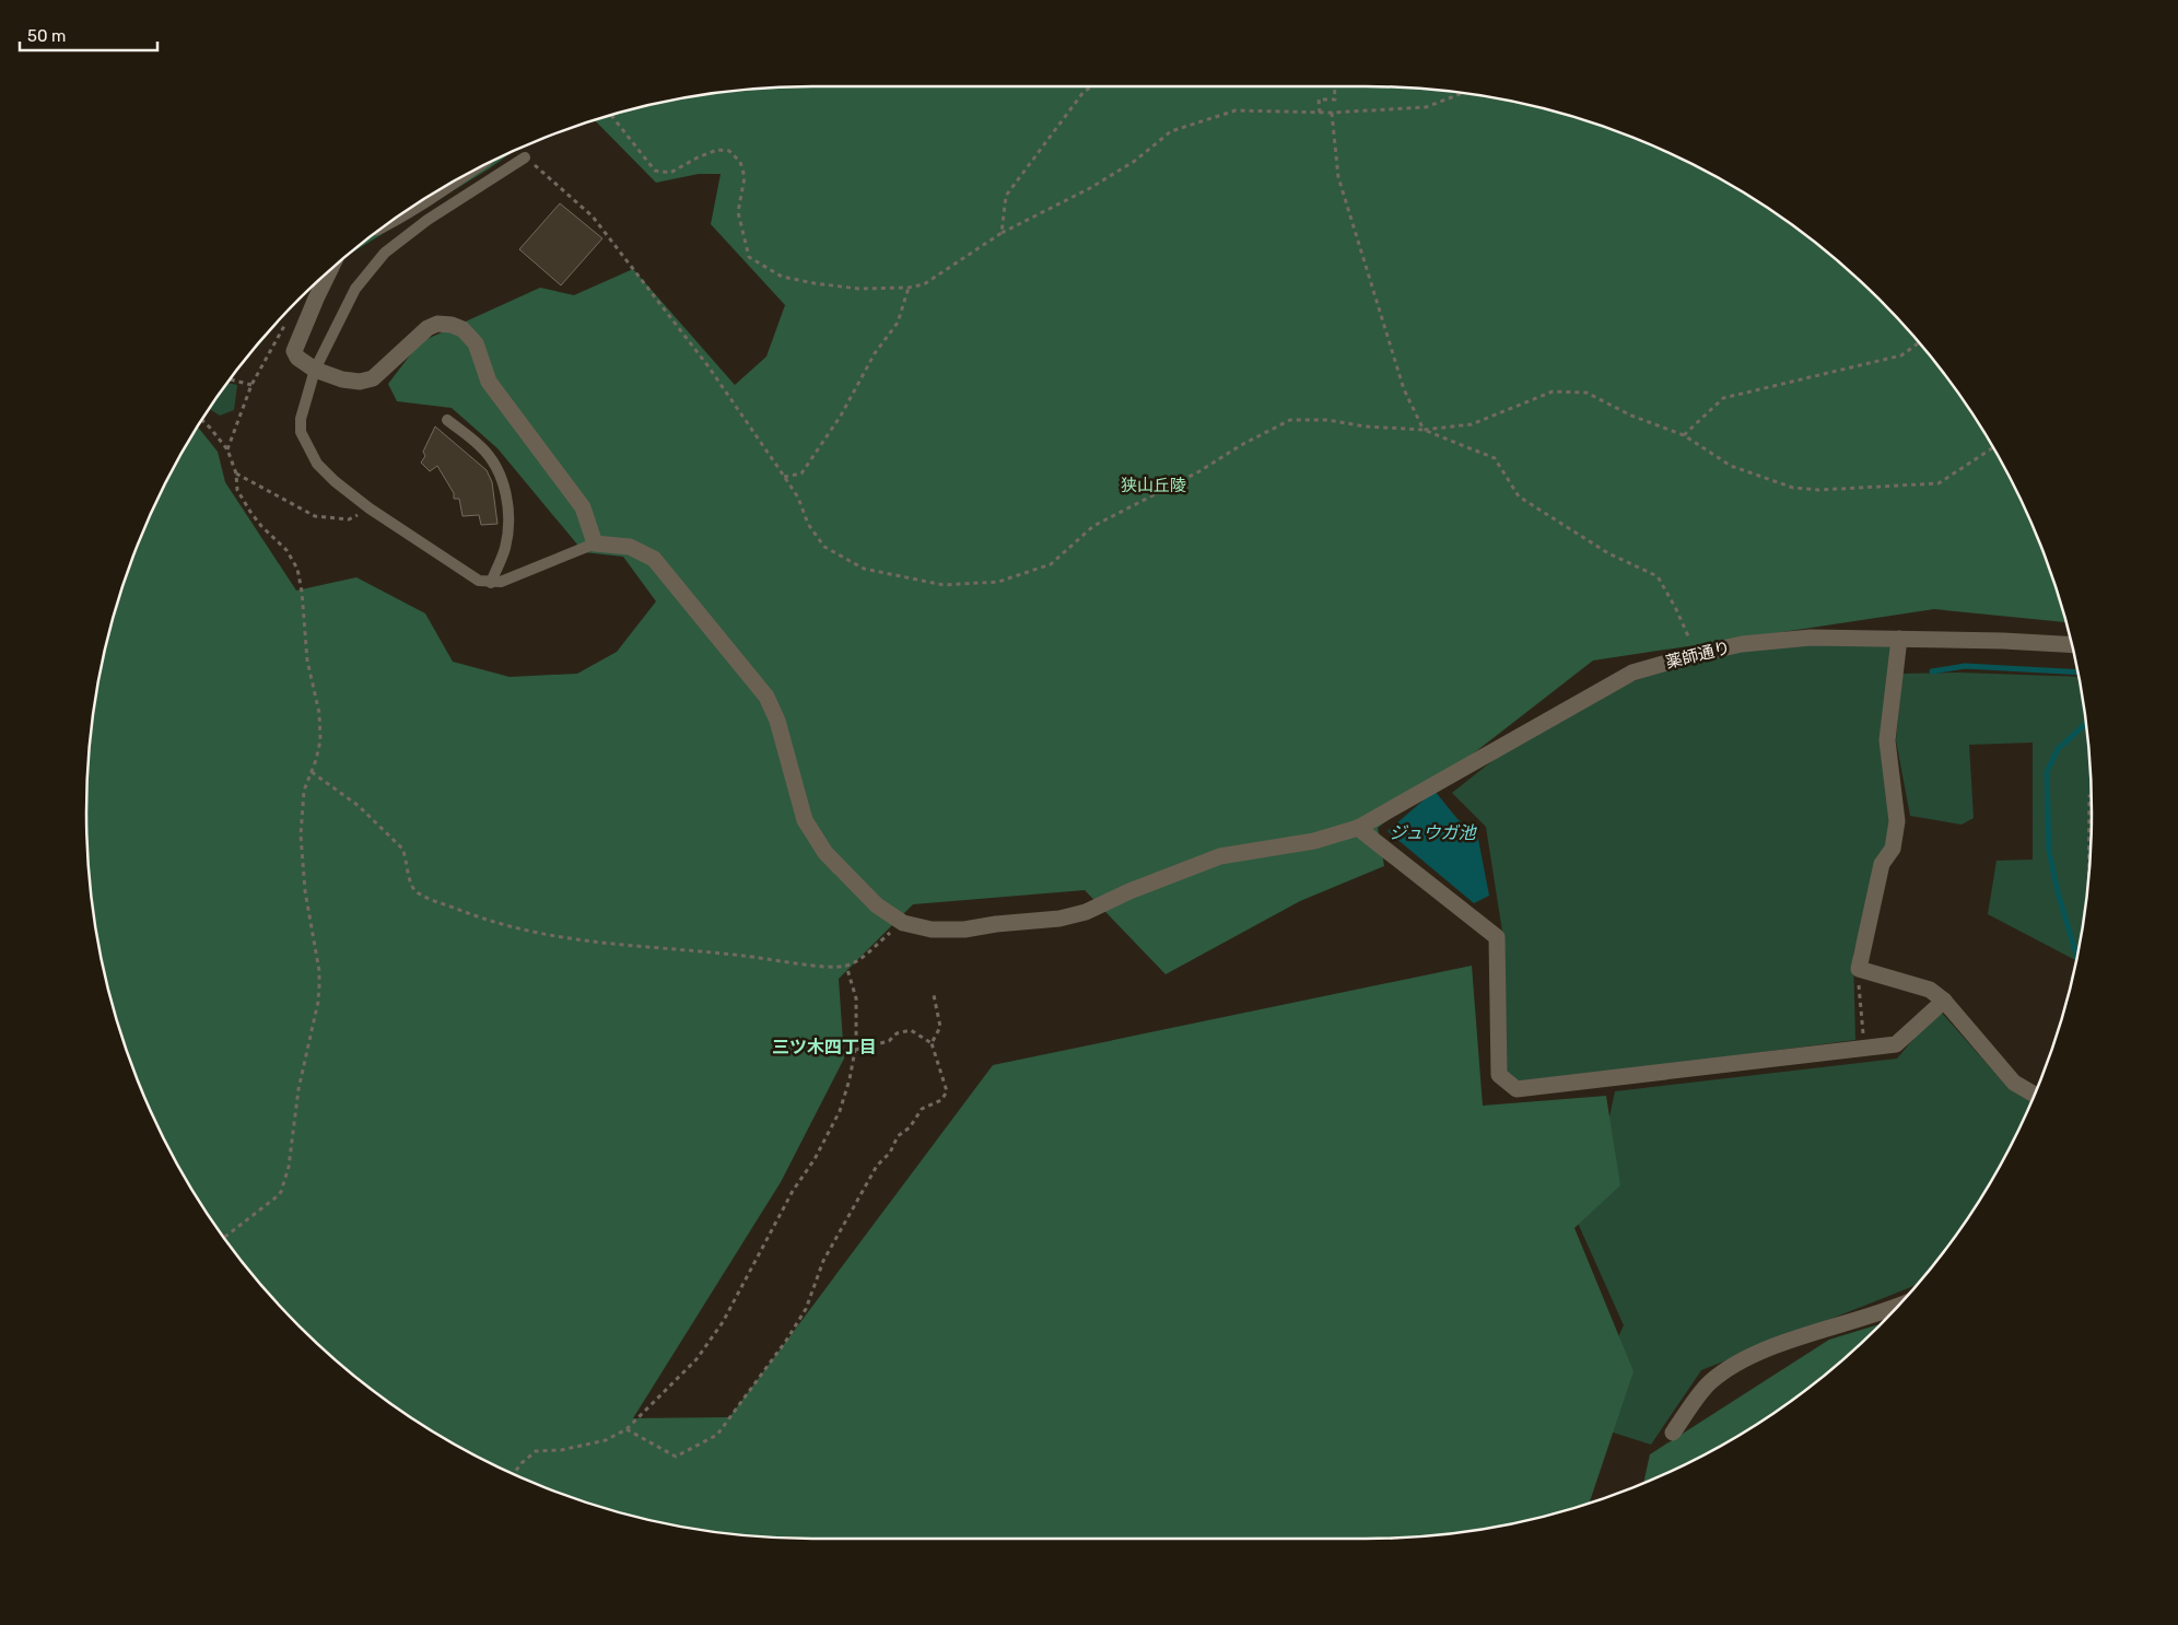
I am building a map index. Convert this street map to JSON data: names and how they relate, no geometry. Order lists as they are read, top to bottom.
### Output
{
  "streets": {
    "street": ["薬師通り"]
  },
  "districts": ["三ツ木四丁目"],
  "water": ["ジュウガ池"],
  "parks": ["狭山丘陵"],
  "scale_bar": "50 m"
}
